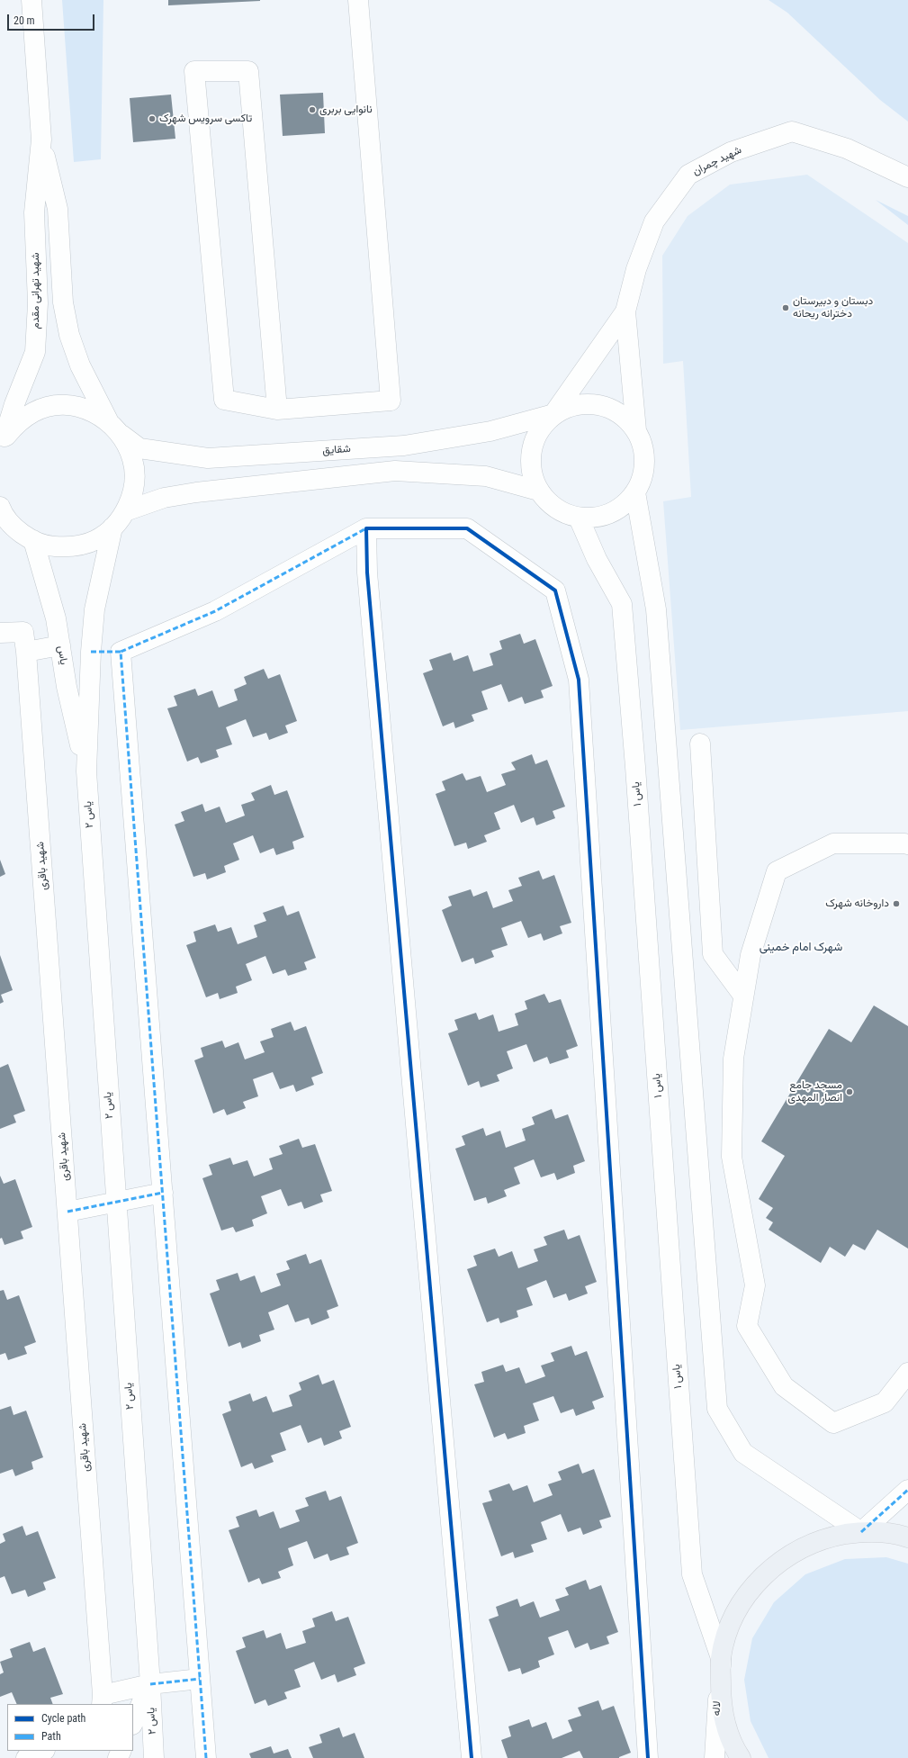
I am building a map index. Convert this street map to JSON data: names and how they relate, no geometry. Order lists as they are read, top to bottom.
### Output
{
  "streets": {
    "street": [
      "شهید چمران",
      "شهید تهرانی مقدم",
      "شقایق",
      "یاس",
      "یاس ۱",
      "یاس ۲",
      "شهید باقری",
      "لاله"
    ]
  },
  "crossings": [
    ["شهید چمران", "شقایق"],
    ["شهید چمران", "یاس ۱"],
    ["شقایق", "یاس ۱"],
    ["یاس", "یاس ۲"],
    ["یاس ۱", "لاله"]
  ],
  "districts": ["شهرک امام خمینی"],
  "places": [
    "نانوایی بربری",
    "تاکسی سرویس شهرک",
    "دبستان و دبیرستان دخترانه ریحانه",
    "داروخانه شهرک",
    "مسجد جامع انصار المهدی"
  ],
  "legend": ["Cycle path", "Path"],
  "scale_bar": "20 m"
}
